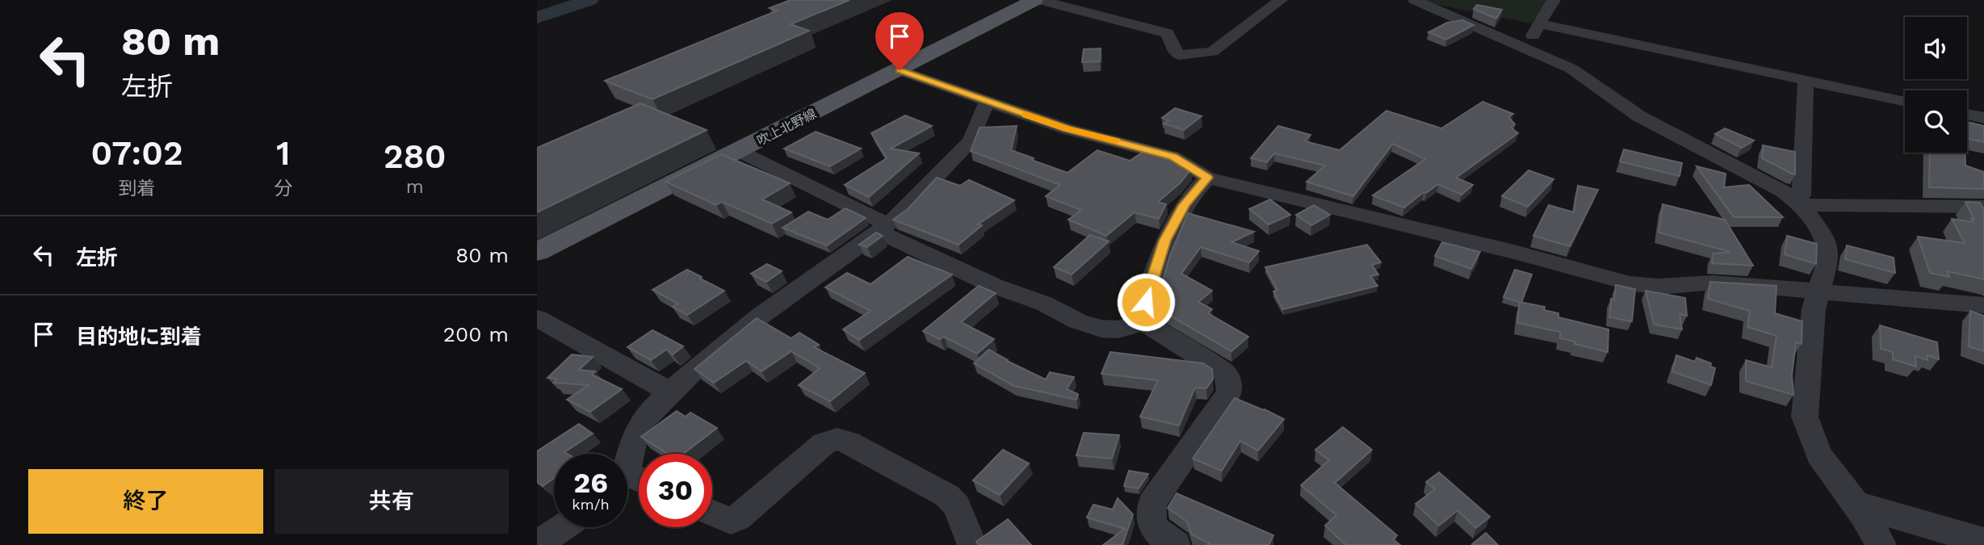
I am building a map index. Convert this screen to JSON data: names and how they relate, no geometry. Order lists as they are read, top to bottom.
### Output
{
  "streets": {
    "main road": ["吹上北野線"]
  },
  "page": {
    "turn": ["80 m", "左折"],
    "eta": [
      "07:02",
      "到着",
      "1",
      "分",
      "280",
      "m"
    ],
    "list": [
      {
        "name": "左折",
        "value": "80 m"
      },
      {
        "name": "目的地に到着",
        "value": "200 m"
      }
    ],
    "speed": "26 km/h",
    "limit": "30",
    "buttons": ["終了", "共有"]
  }
}
